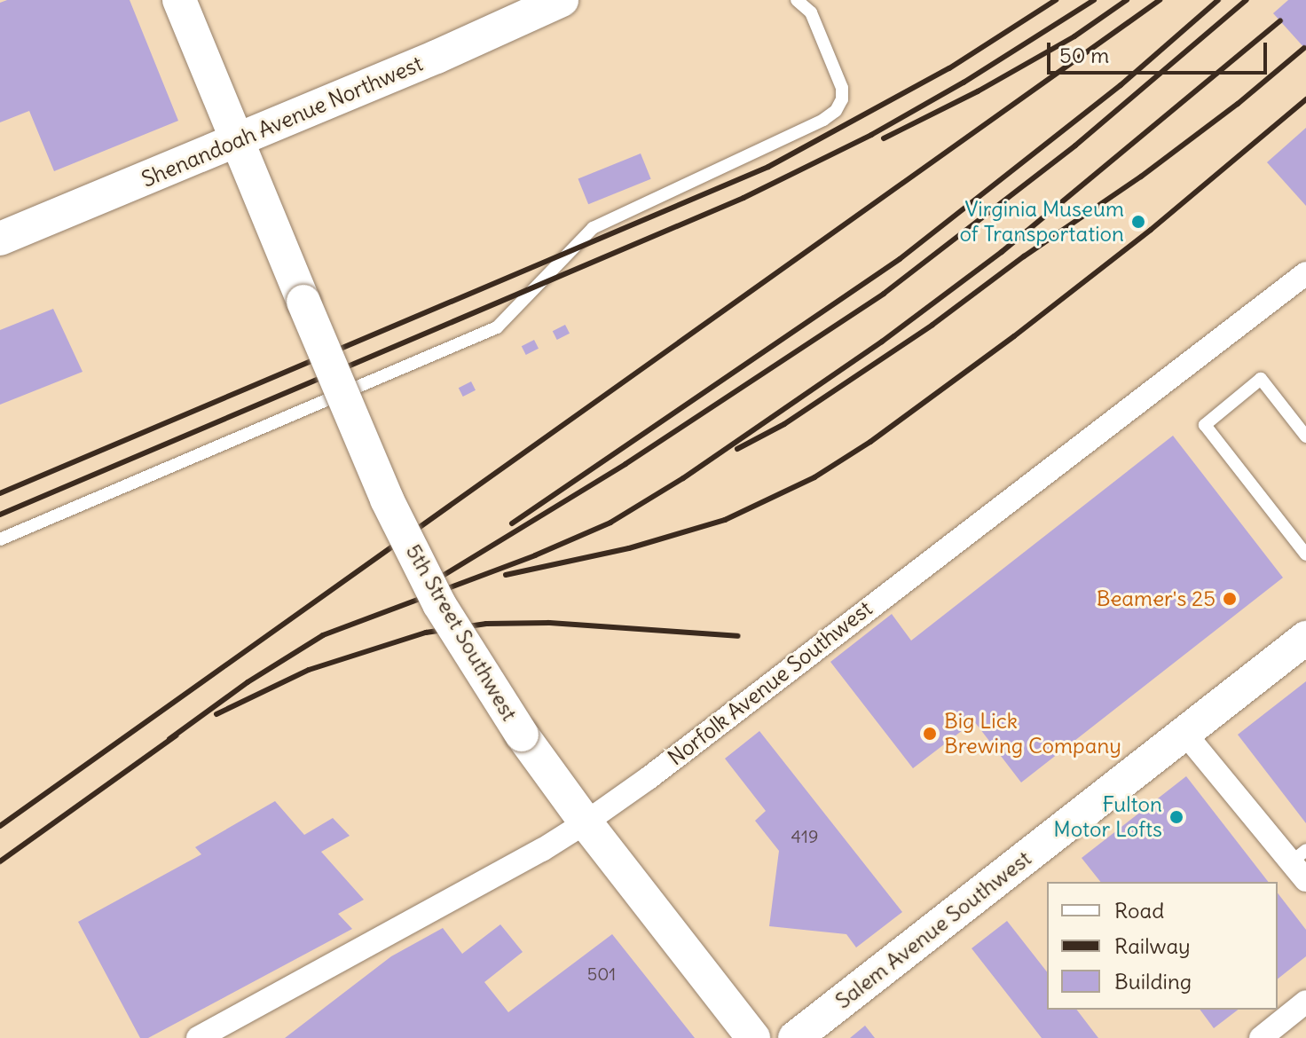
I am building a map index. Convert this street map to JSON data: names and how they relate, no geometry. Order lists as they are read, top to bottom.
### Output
{
  "streets": {
    "street": [
      "Shenandoah Avenue Northwest",
      "5th Street Southwest",
      "Norfolk Avenue Southwest",
      "Salem Avenue Southwest"
    ]
  },
  "crossings": [
    ["Shenandoah Avenue Northwest", "5th Street Southwest"],
    ["5th Street Southwest", "Norfolk Avenue Southwest"]
  ],
  "places": [
    "Virginia Museum of Transportation",
    "Beamer's 25",
    "Big Lick Brewing Company",
    "Fulton Motor Lofts"
  ],
  "house_numbers": ["419", "501"],
  "legend": ["Road", "Railway", "Building"],
  "scale_bar": "50 m"
}
